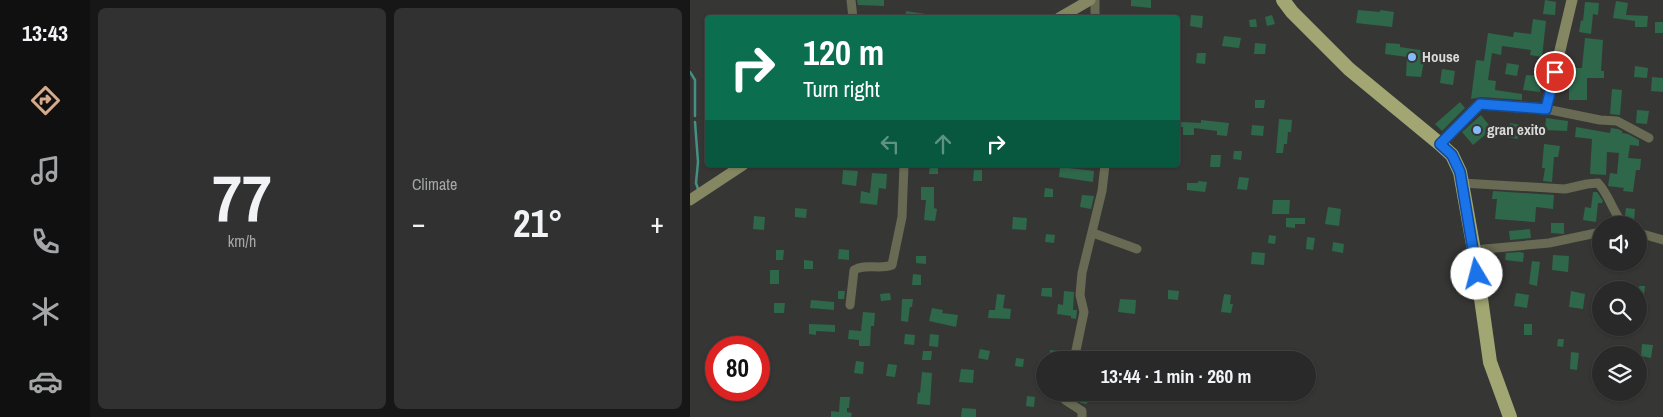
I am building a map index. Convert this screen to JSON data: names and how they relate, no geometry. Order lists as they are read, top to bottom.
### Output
{
  "places": ["House", "gran exito"],
  "page": {
    "tabs": "13:43",
    "tile": [
      ["77", "km/h"],
      "Climate"
    ],
    "turn": ["120 m", "Turn right"],
    "heat": ["−", "21°", "+"],
    "limit": "80",
    "trip": "13:44 · 1 min · 260 m"
  }
}
